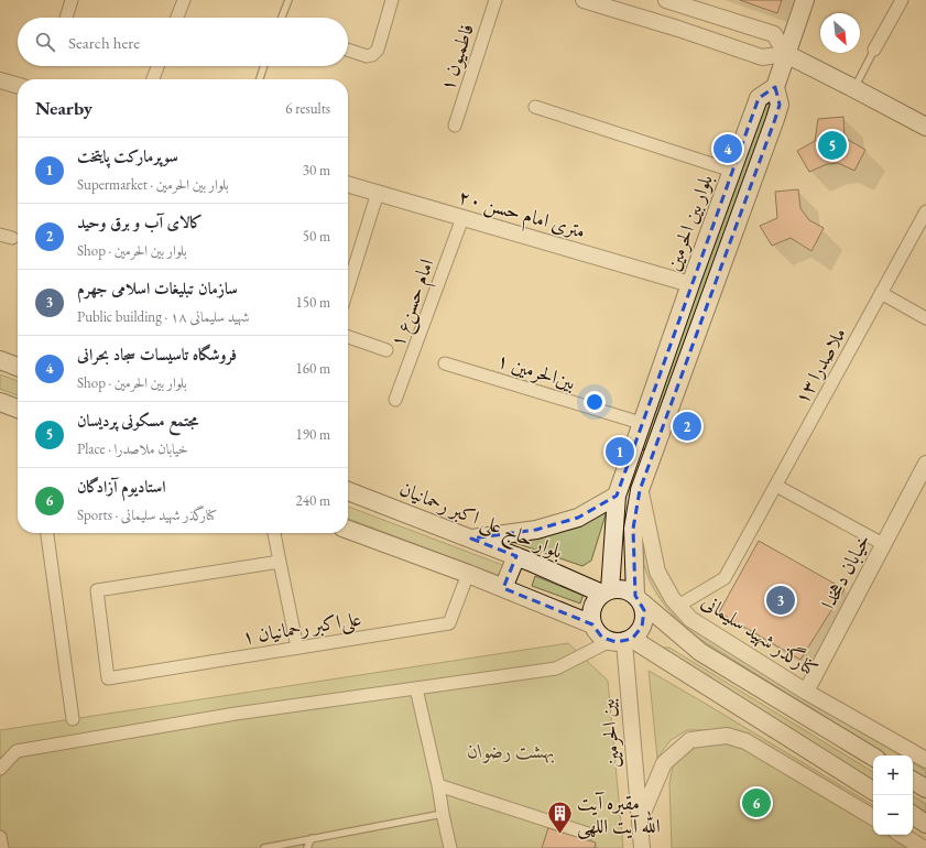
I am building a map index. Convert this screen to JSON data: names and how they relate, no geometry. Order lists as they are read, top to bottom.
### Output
{
  "streets": {
    "main road": ["بلوار بین الحرمین", "بلوار حاج علی اکبر رحمانیان"],
    "street": [
      "فاطمیون ۱",
      "۲۰ متری امام حسن",
      "امام حسن‌ع ۱",
      "ملاصدرا ۱۳",
      "بین‌الحرمین ۱",
      "خیابان دهخدا",
      "علی‌اکبر رحمانیان ۱",
      "کنارگذر شهید سلیمانی",
      "بین الحرمین"
    ]
  },
  "crossings": [
    ["۲۰ متری امام حسن", "بلوار بین الحرمین"],
    ["۲۰ متری امام حسن", "امام حسن‌ع ۱"],
    ["بلوار بین الحرمین", "بین‌الحرمین ۱"],
    ["بلوار بین الحرمین", "بلوار حاج علی اکبر رحمانیان"],
    ["بلوار بین الحرمین", "بین الحرمین"],
    ["ملاصدرا ۱۳", "کنارگذر شهید سلیمانی"],
    ["بلوار حاج علی اکبر رحمانیان", "بین الحرمین"],
    ["خیابان دهخدا", "کنارگذر شهید سلیمانی"]
  ],
  "parks": ["بهشت رضوان"],
  "places": {
    "building": ["مقبره آیت الله آیت اللهی"]
  },
  "north": "bottom right",
  "page": {
    "search": "Search here",
    "heading": ["Nearby", "6 results"],
    "pins": [
      "5",
      "4",
      "2",
      "1",
      "3",
      "6"
    ],
    "list": [
      {
        "mark": "1",
        "name": "سوپرمارکت پایتخت",
        "note": "Supermarket · بلوار بین الحرمین",
        "value": "30 m"
      },
      {
        "mark": "2",
        "name": "کالای آب و برق وحید",
        "note": "Shop · بلوار بین الحرمین",
        "value": "50 m"
      },
      {
        "mark": "3",
        "name": "سازمان تبلیغات اسلامی جهرم",
        "note": "Public building · شهید سلیمانی ۱۸",
        "value": "150 m"
      },
      {
        "mark": "4",
        "name": "فروشگاه تاسیسات سجاد بحرانی",
        "note": "Shop · بلوار بین الحرمین",
        "value": "160 m"
      },
      {
        "mark": "5",
        "name": "مجتمع مسکونی پردیسان",
        "note": "Place · خیابان ملاصدرا",
        "value": "190 m"
      },
      {
        "mark": "6",
        "name": "استادیوم آزادگان",
        "note": "Sports · کنارگذر شهید سلیمانی",
        "value": "240 m"
      }
    ],
    "map_buttons": ["+", "−"]
  }
}
